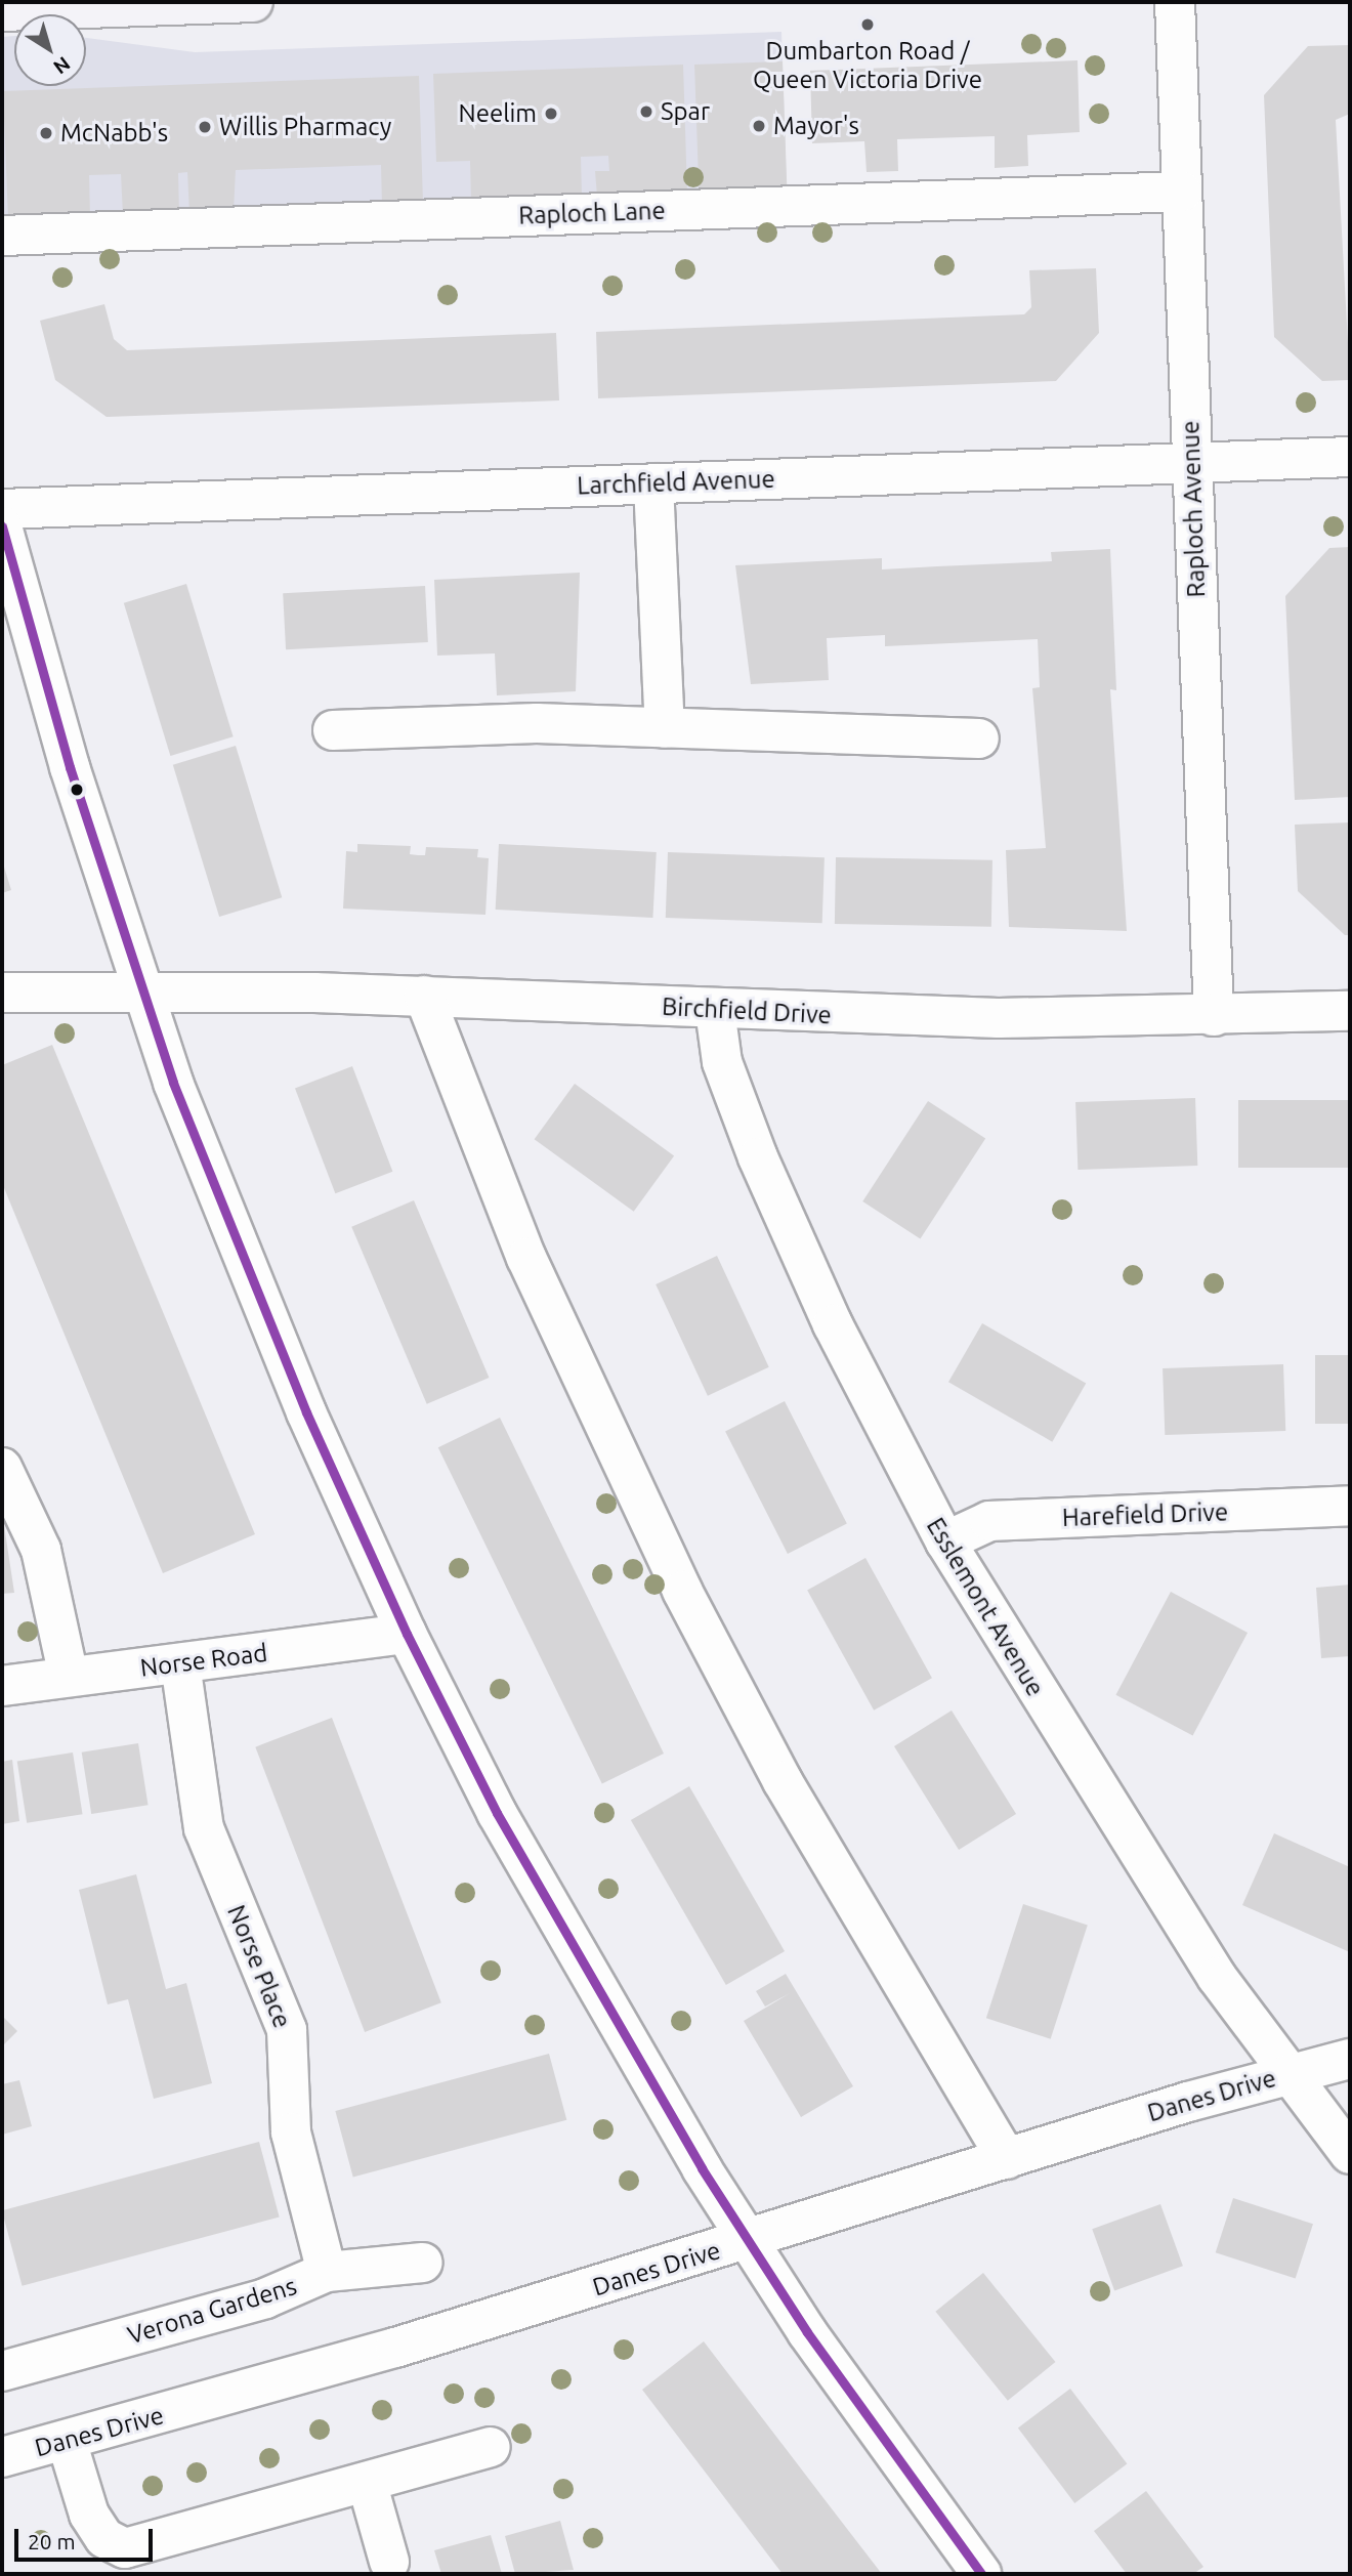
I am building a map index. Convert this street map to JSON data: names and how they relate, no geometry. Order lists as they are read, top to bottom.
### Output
{
  "streets": {
    "street": [
      "Raploch Lane",
      "Larchfield Avenue",
      "Raploch Avenue",
      "Birchfield Drive",
      "Harefield Drive",
      "Esslemont Avenue",
      "Norse Road",
      "Norse Place",
      "Danes Drive",
      "Verona Gardens"
    ]
  },
  "crossings": [
    ["Raploch Lane", "Raploch Avenue"],
    ["Larchfield Avenue", "Raploch Avenue"],
    ["Raploch Avenue", "Birchfield Drive"],
    ["Birchfield Drive", "Esslemont Avenue"],
    ["Harefield Drive", "Esslemont Avenue"],
    ["Esslemont Avenue", "Danes Drive"],
    ["Norse Road", "Norse Place"],
    ["Norse Place", "Verona Gardens"]
  ],
  "places": [
    "Dumbarton Road / Queen Victoria Drive",
    "Spar",
    "Neelim",
    "Mayor's",
    "Willis Pharmacy",
    "McNabb's"
  ],
  "scale_bar": "20 m",
  "north": "bottom right"
}
